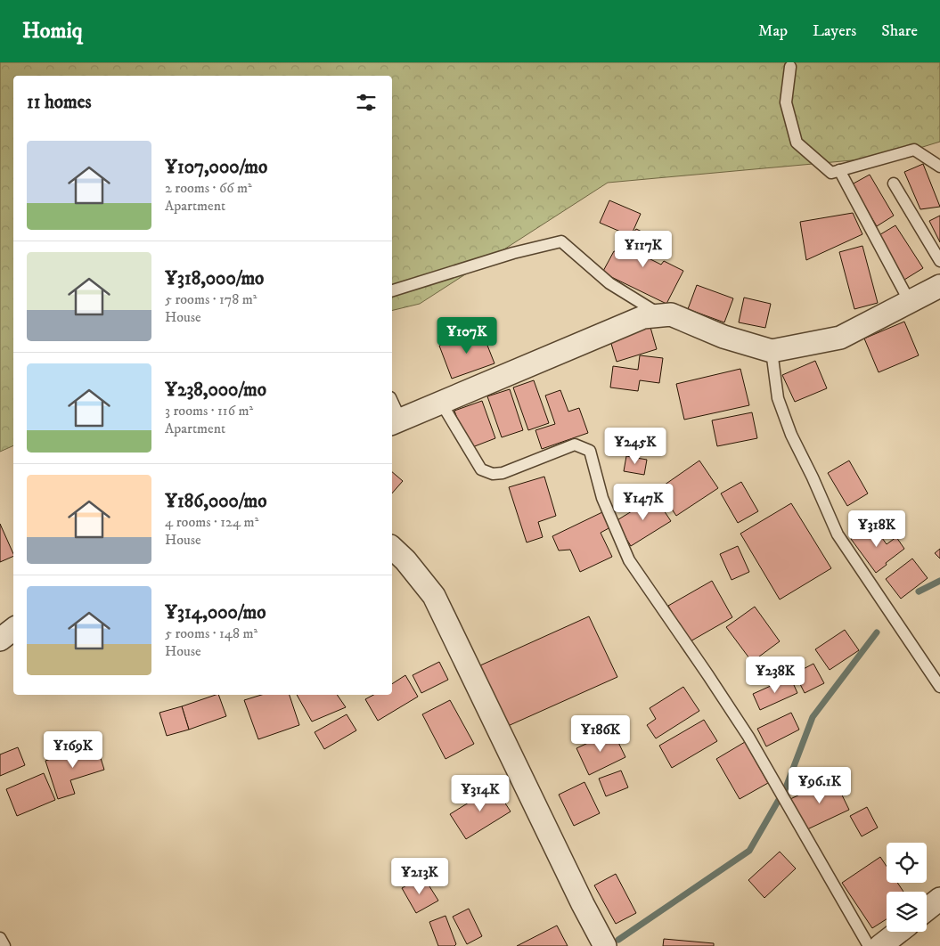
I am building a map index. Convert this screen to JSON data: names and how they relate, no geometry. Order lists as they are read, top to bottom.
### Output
{
  "page": {
    "header": "Homiq",
    "nav": ["Map", "Layers", "Share"],
    "heading": "11 homes",
    "list": [
      {
        "name": "¥107,000/mo",
        "note": "2 rooms · 66 m² · Apartment"
      },
      {
        "name": "¥318,000/mo",
        "note": "5 rooms · 178 m² · House"
      },
      {
        "name": "¥238,000/mo",
        "note": "3 rooms · 116 m² · Apartment"
      },
      {
        "name": "¥186,000/mo",
        "note": "4 rooms · 124 m² · House"
      },
      {
        "name": "¥314,000/mo",
        "note": "5 rooms · 148 m² · House"
      }
    ],
    "price": [
      "¥117K",
      "¥107K",
      "¥245K",
      "¥147K",
      "¥318K",
      "¥238K",
      "¥186K",
      "¥169K",
      "¥96.1K",
      "¥314K",
      "¥213K"
    ]
  }
}
